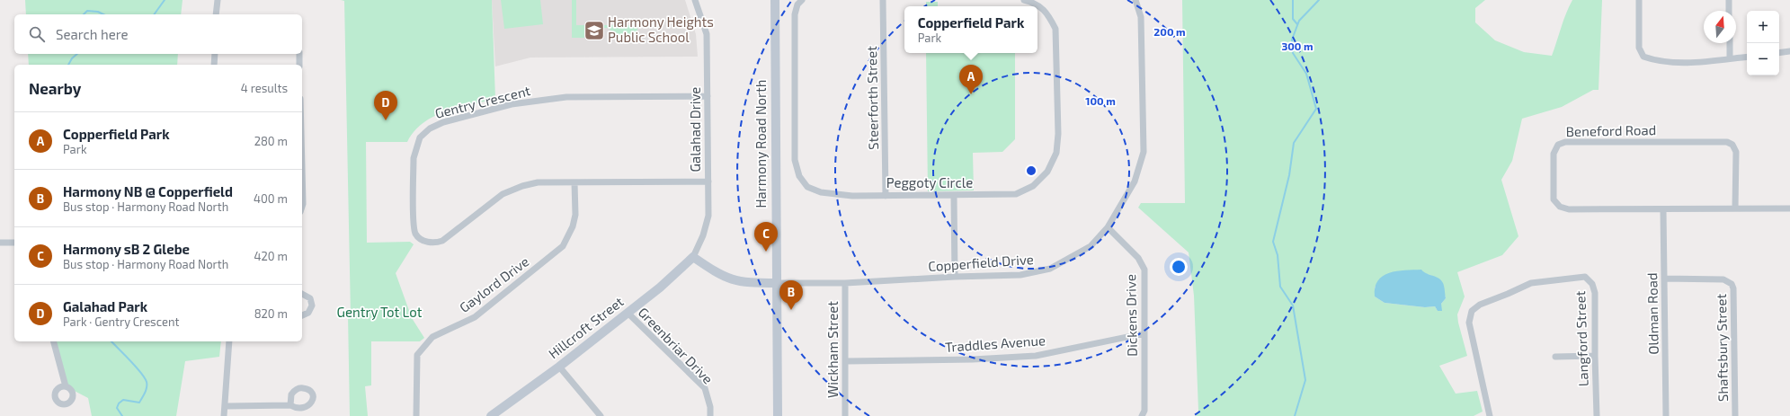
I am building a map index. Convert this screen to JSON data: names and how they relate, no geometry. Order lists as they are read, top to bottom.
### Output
{
  "streets": {
    "main road": ["Harmony Road North", "Hillcroft Street"],
    "street": [
      "Steerforth Street",
      "Gentry Crescent",
      "Galahad Drive",
      "Beneford Road",
      "Peggoty Circle",
      "Copperfield Drive",
      "Gaylord Drive",
      "Oldman Road",
      "Dickens Drive",
      "Langford Street",
      "Traddles Avenue",
      "Greenbriar Drive",
      "Shaftsbury Street",
      "Wickham Street"
    ]
  },
  "crossings": [
    ["Steerforth Street", "Peggoty Circle"],
    ["Gentry Crescent", "Galahad Drive"],
    ["Gentry Crescent", "Gaylord Drive"],
    ["Galahad Drive", "Hillcroft Street"],
    ["Beneford Road", "Oldman Road"],
    ["Harmony Road North", "Copperfield Drive"],
    ["Copperfield Drive", "Dickens Drive"],
    ["Copperfield Drive", "Wickham Street"],
    ["Oldman Road", "Shaftsbury Street"],
    ["Dickens Drive", "Traddles Avenue"],
    ["Hillcroft Street", "Greenbriar Drive"],
    ["Traddles Avenue", "Wickham Street"]
  ],
  "parks": ["Gentry Tot Lot"],
  "places": {
    "school or university": ["Harmony Heights Public School"]
  },
  "north": "top",
  "page": {
    "popup": ["Copperfield Park", "Park"],
    "map_buttons": ["+", "−"],
    "search": "Search here",
    "pins": [
      "A",
      "D",
      "C",
      "B"
    ],
    "heading": ["Nearby", "4 results"],
    "list": [
      {
        "mark": "A",
        "name": "Copperfield Park",
        "note": "Park",
        "value": "280 m"
      },
      {
        "mark": "B",
        "name": "Harmony NB @ Copperfield",
        "note": "Bus stop · Harmony Road North",
        "value": "400 m"
      },
      {
        "mark": "C",
        "name": "Harmony sB 2 Glebe",
        "note": "Bus stop · Harmony Road North",
        "value": "420 m"
      },
      {
        "mark": "D",
        "name": "Galahad Park",
        "note": "Park · Gentry Crescent",
        "value": "820 m"
      }
    ]
  },
  "rings": ["200 m", "300 m", "100 m"]
}
